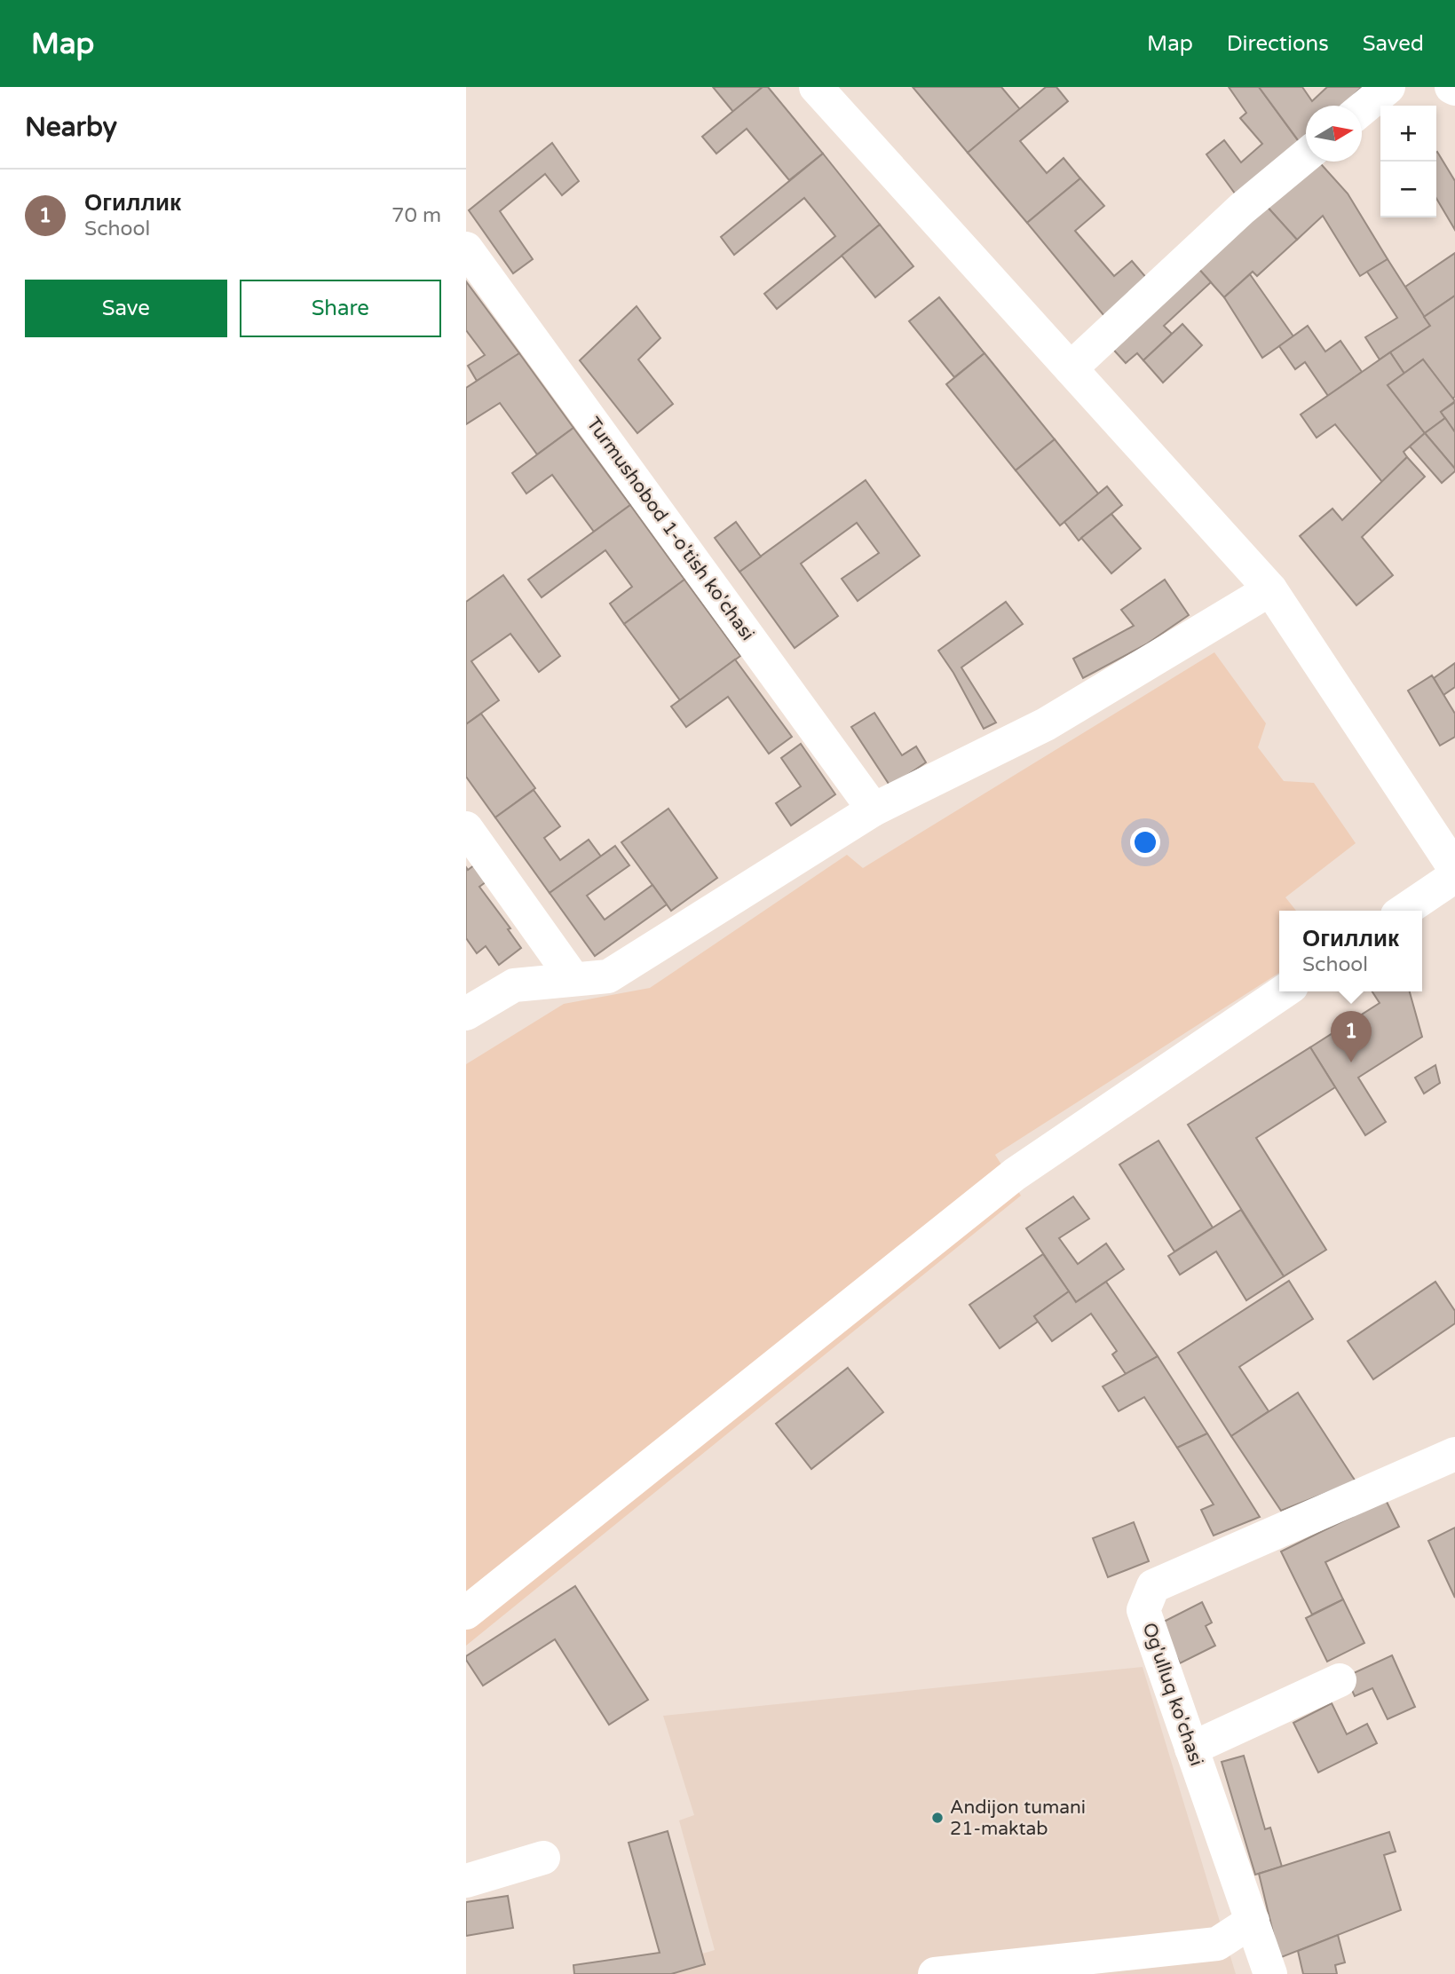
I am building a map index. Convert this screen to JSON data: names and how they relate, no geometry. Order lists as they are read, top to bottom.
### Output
{
  "streets": {
    "street": ["Turmushobod 1-o'tish ko'chasi", "Og'ulluq ko'chasi"]
  },
  "places": ["Andijon tumani 21-maktab"],
  "north": "right",
  "page": {
    "header": "Map",
    "nav": ["Map", "Directions", "Saved"],
    "heading": "Nearby",
    "map_buttons": ["+", "−"],
    "list": [
      {
        "mark": "1",
        "name": "Огиллик",
        "note": "School",
        "value": "70 m"
      }
    ],
    "buttons": ["Save", "Share"],
    "popup": ["Огиллик", "School"],
    "pins": "1"
  }
}
